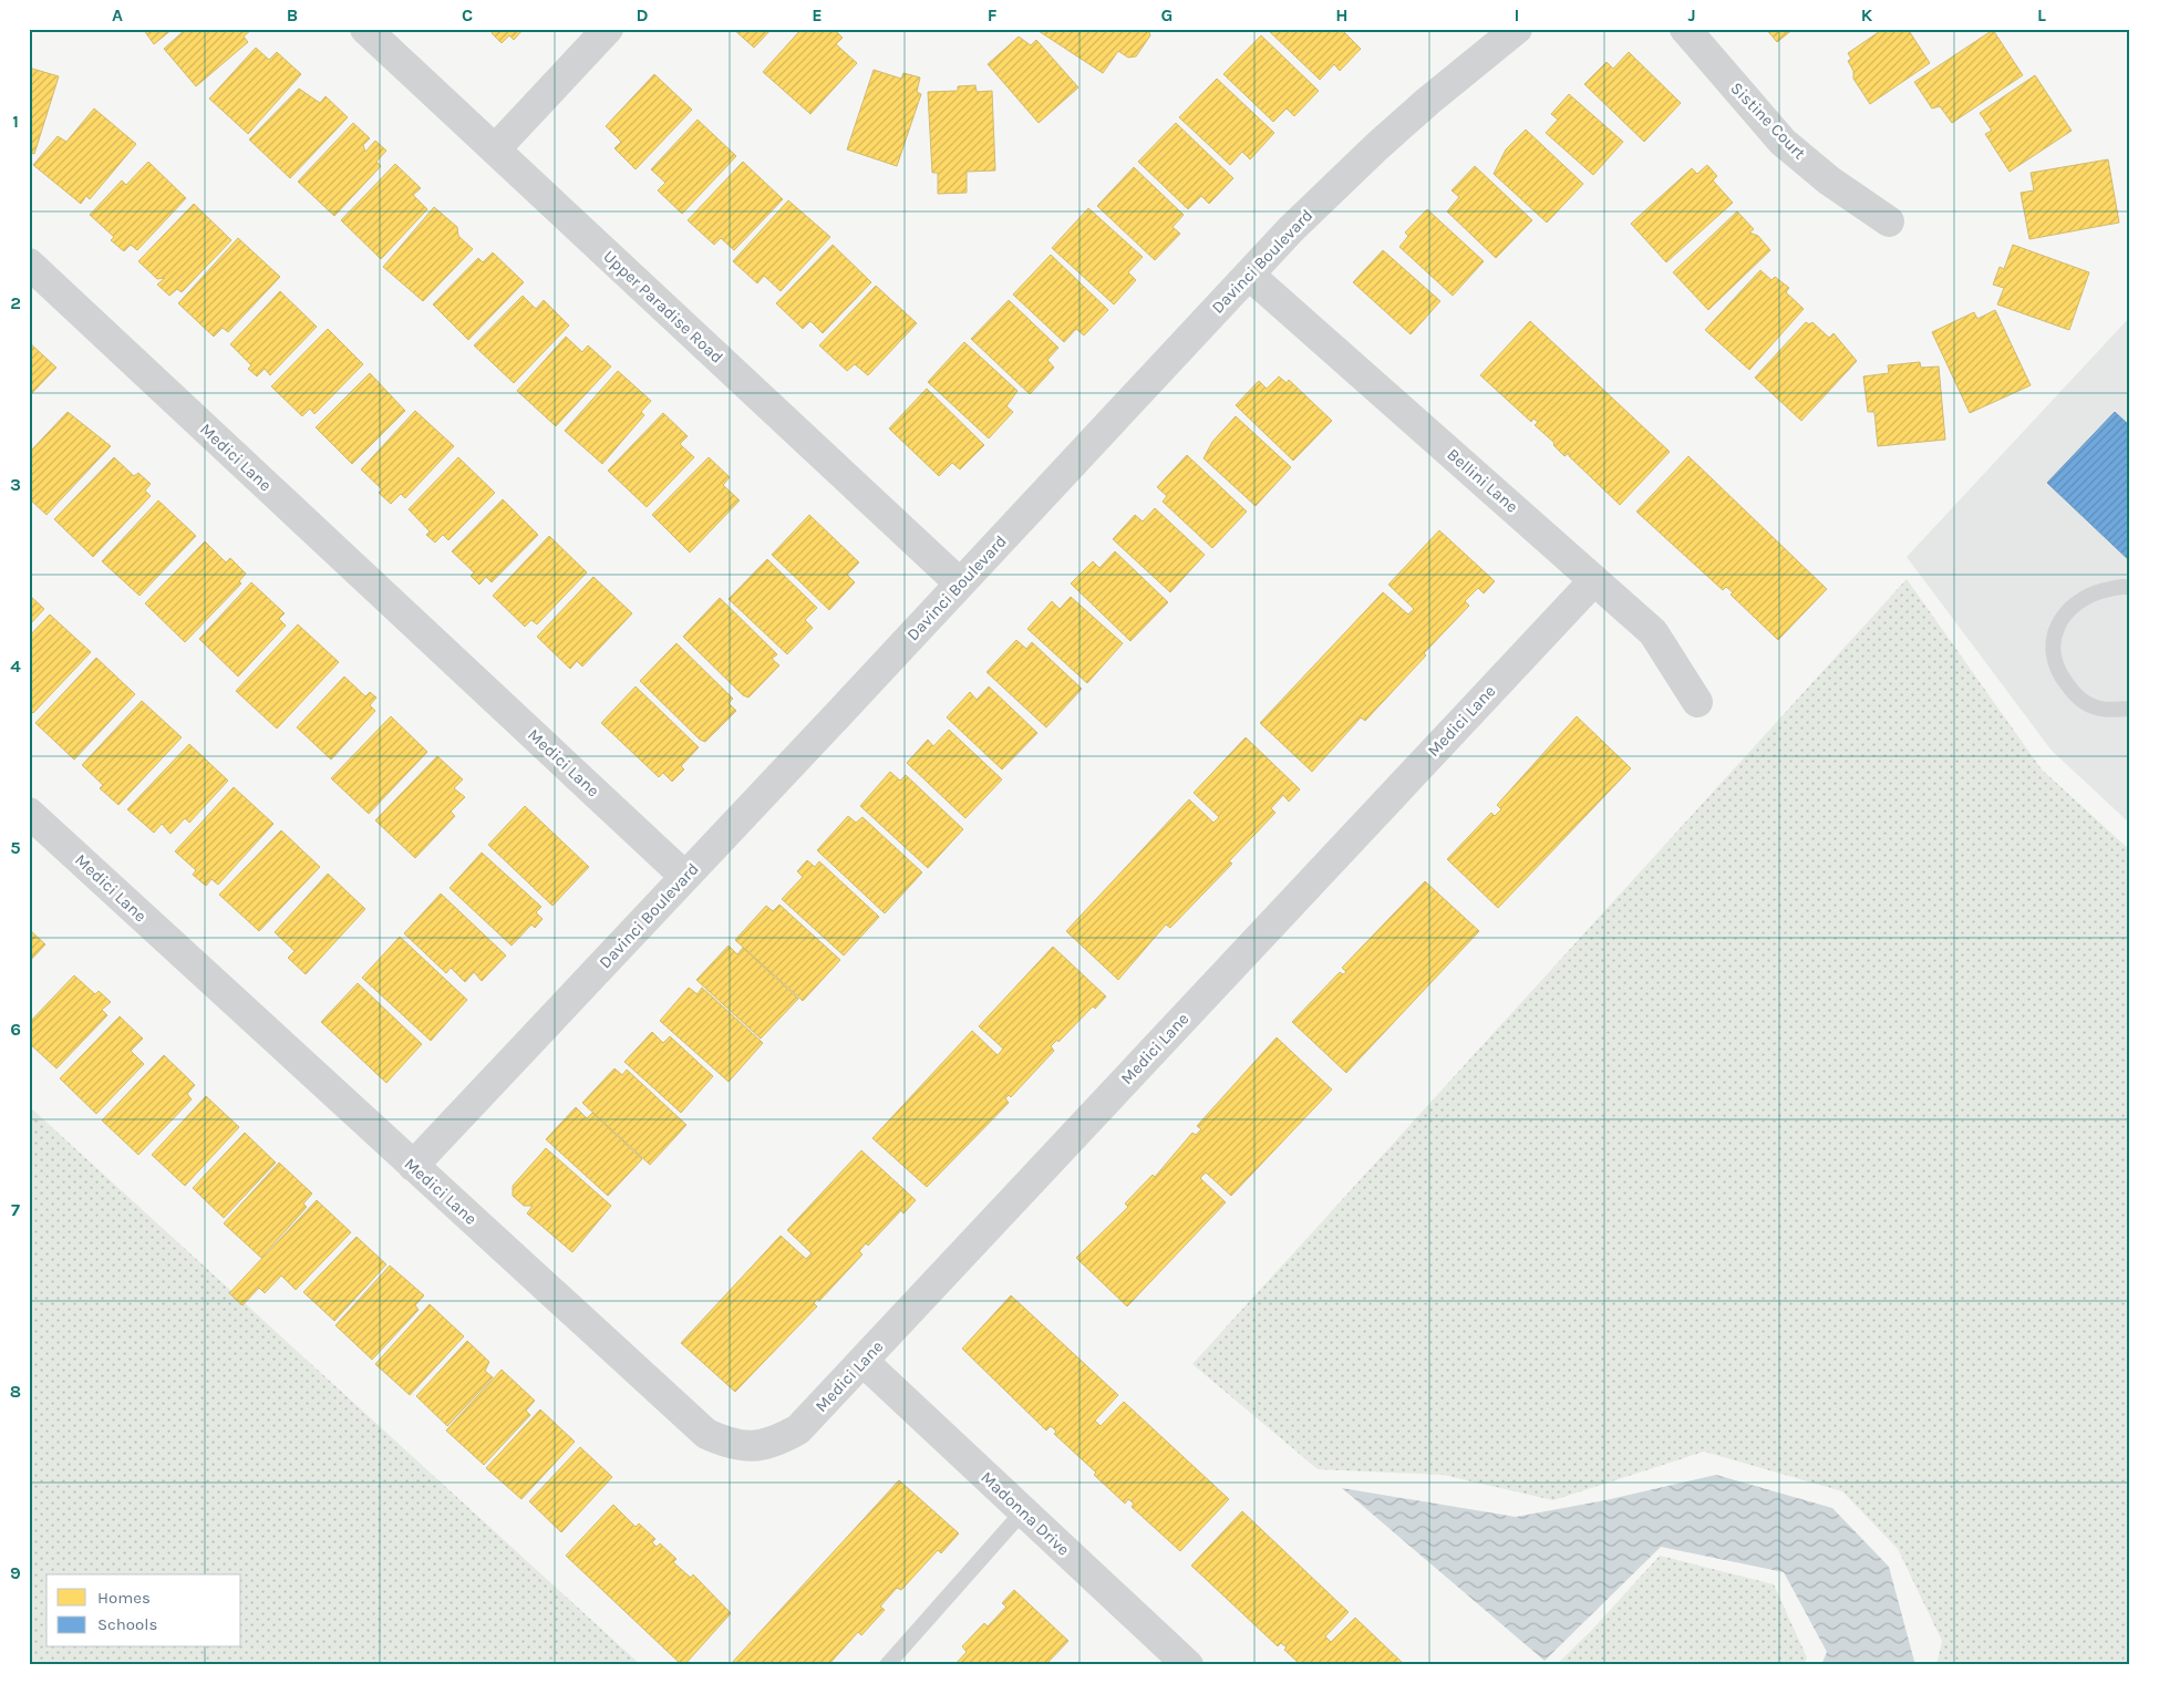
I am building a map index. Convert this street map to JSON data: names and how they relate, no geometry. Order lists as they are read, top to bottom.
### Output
{
  "streets": {
    "street": [
      "Sistine Court",
      "Davinci Boulevard",
      "Upper Paradise Road",
      "Medici Lane",
      "Bellini Lane",
      "Madonna Drive"
    ]
  },
  "crossings": [
    ["Davinci Boulevard", "Upper Paradise Road"],
    ["Davinci Boulevard", "Medici Lane"],
    ["Davinci Boulevard", "Bellini Lane"],
    ["Medici Lane", "Bellini Lane"],
    ["Medici Lane", "Madonna Drive"]
  ],
  "legend": ["Homes", "Schools"],
  "grid": {
    "columns": [
      "A",
      "B",
      "C",
      "D",
      "E",
      "F",
      "G",
      "H",
      "I",
      "J",
      "K",
      "L"
    ],
    "rows": [
      "1",
      "2",
      "3",
      "4",
      "5",
      "6",
      "7",
      "8",
      "9"
    ]
  }
}
